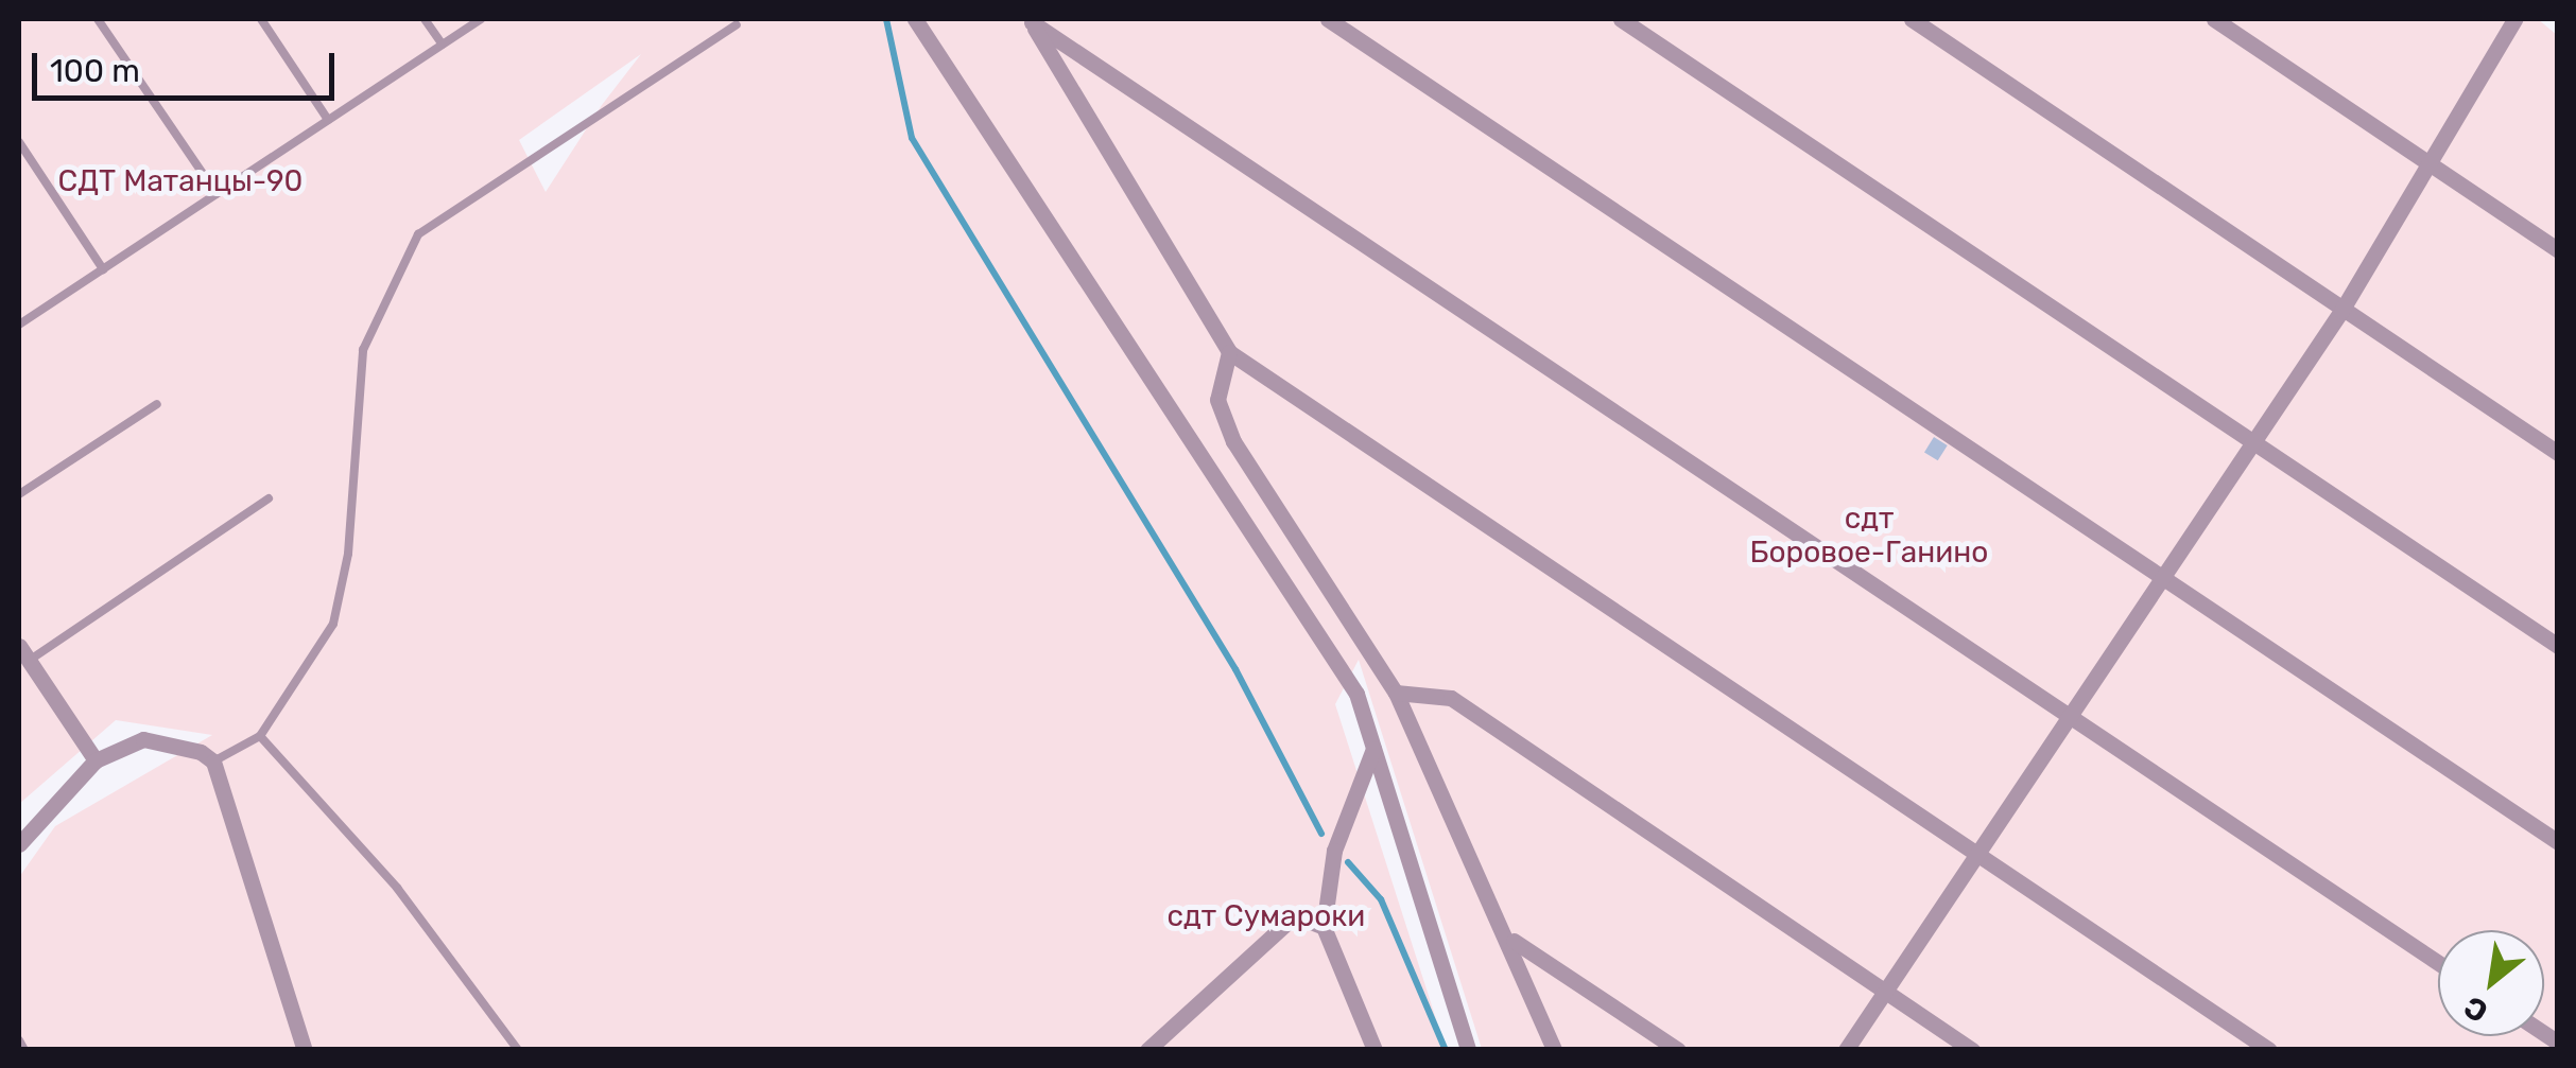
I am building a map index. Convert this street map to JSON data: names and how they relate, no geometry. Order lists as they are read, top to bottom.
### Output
{
  "parks": ["СДТ Матанцы-90", "сдт Боровое-Ганино", "сдт Сумароки"],
  "scale_bar": "100 m",
  "north": "bottom left"
}
